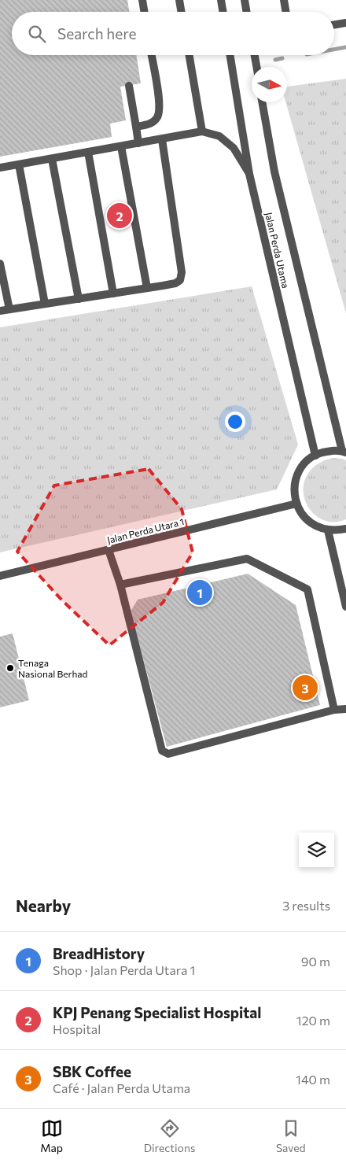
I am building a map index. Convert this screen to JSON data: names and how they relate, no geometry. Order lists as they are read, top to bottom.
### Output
{
  "streets": {
    "street": ["Jalan Perda Utama", "Jalan Perda Utara 1"]
  },
  "places": ["Tenaga Nasional Berhad"],
  "north": "right",
  "page": {
    "search": "Search here",
    "pins": ["2", "1", "3"],
    "heading": ["Nearby", "3 results"],
    "list": [
      {
        "mark": "1",
        "name": "BreadHistory",
        "note": "Shop · Jalan Perda Utara 1",
        "value": "90 m"
      },
      {
        "mark": "2",
        "name": "KPJ Penang Specialist Hospital",
        "note": "Hospital",
        "value": "120 m"
      },
      {
        "mark": "3",
        "name": "SBK Coffee",
        "note": "Café · Jalan Perda Utama",
        "value": "140 m"
      }
    ],
    "nav": ["Map", "Directions", "Saved"]
  }
}
